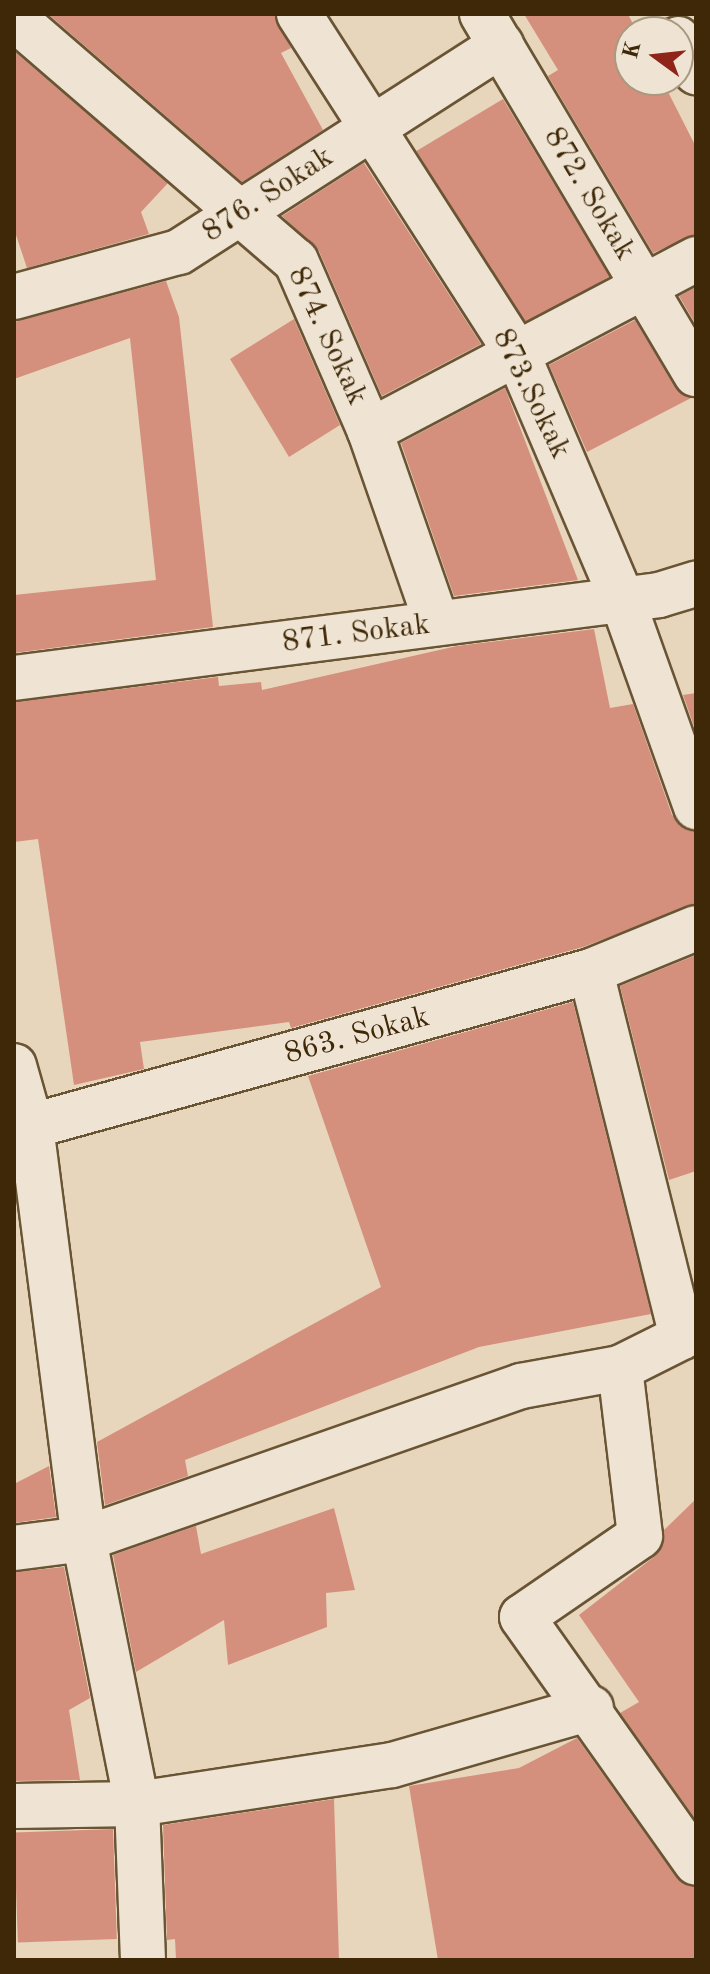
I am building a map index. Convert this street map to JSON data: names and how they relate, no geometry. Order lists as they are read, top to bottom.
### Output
{
  "streets": {
    "street": [
      "872. Sokak",
      "876. Sokak",
      "874. Sokak",
      "873.Sokak",
      "871. Sokak",
      "863. Sokak"
    ]
  },
  "crossings": [
    ["872. Sokak", "876. Sokak"],
    ["876. Sokak", "874. Sokak"],
    ["876. Sokak", "873.Sokak"],
    ["874. Sokak", "871. Sokak"],
    ["873.Sokak", "871. Sokak"]
  ],
  "north": "left"
}
